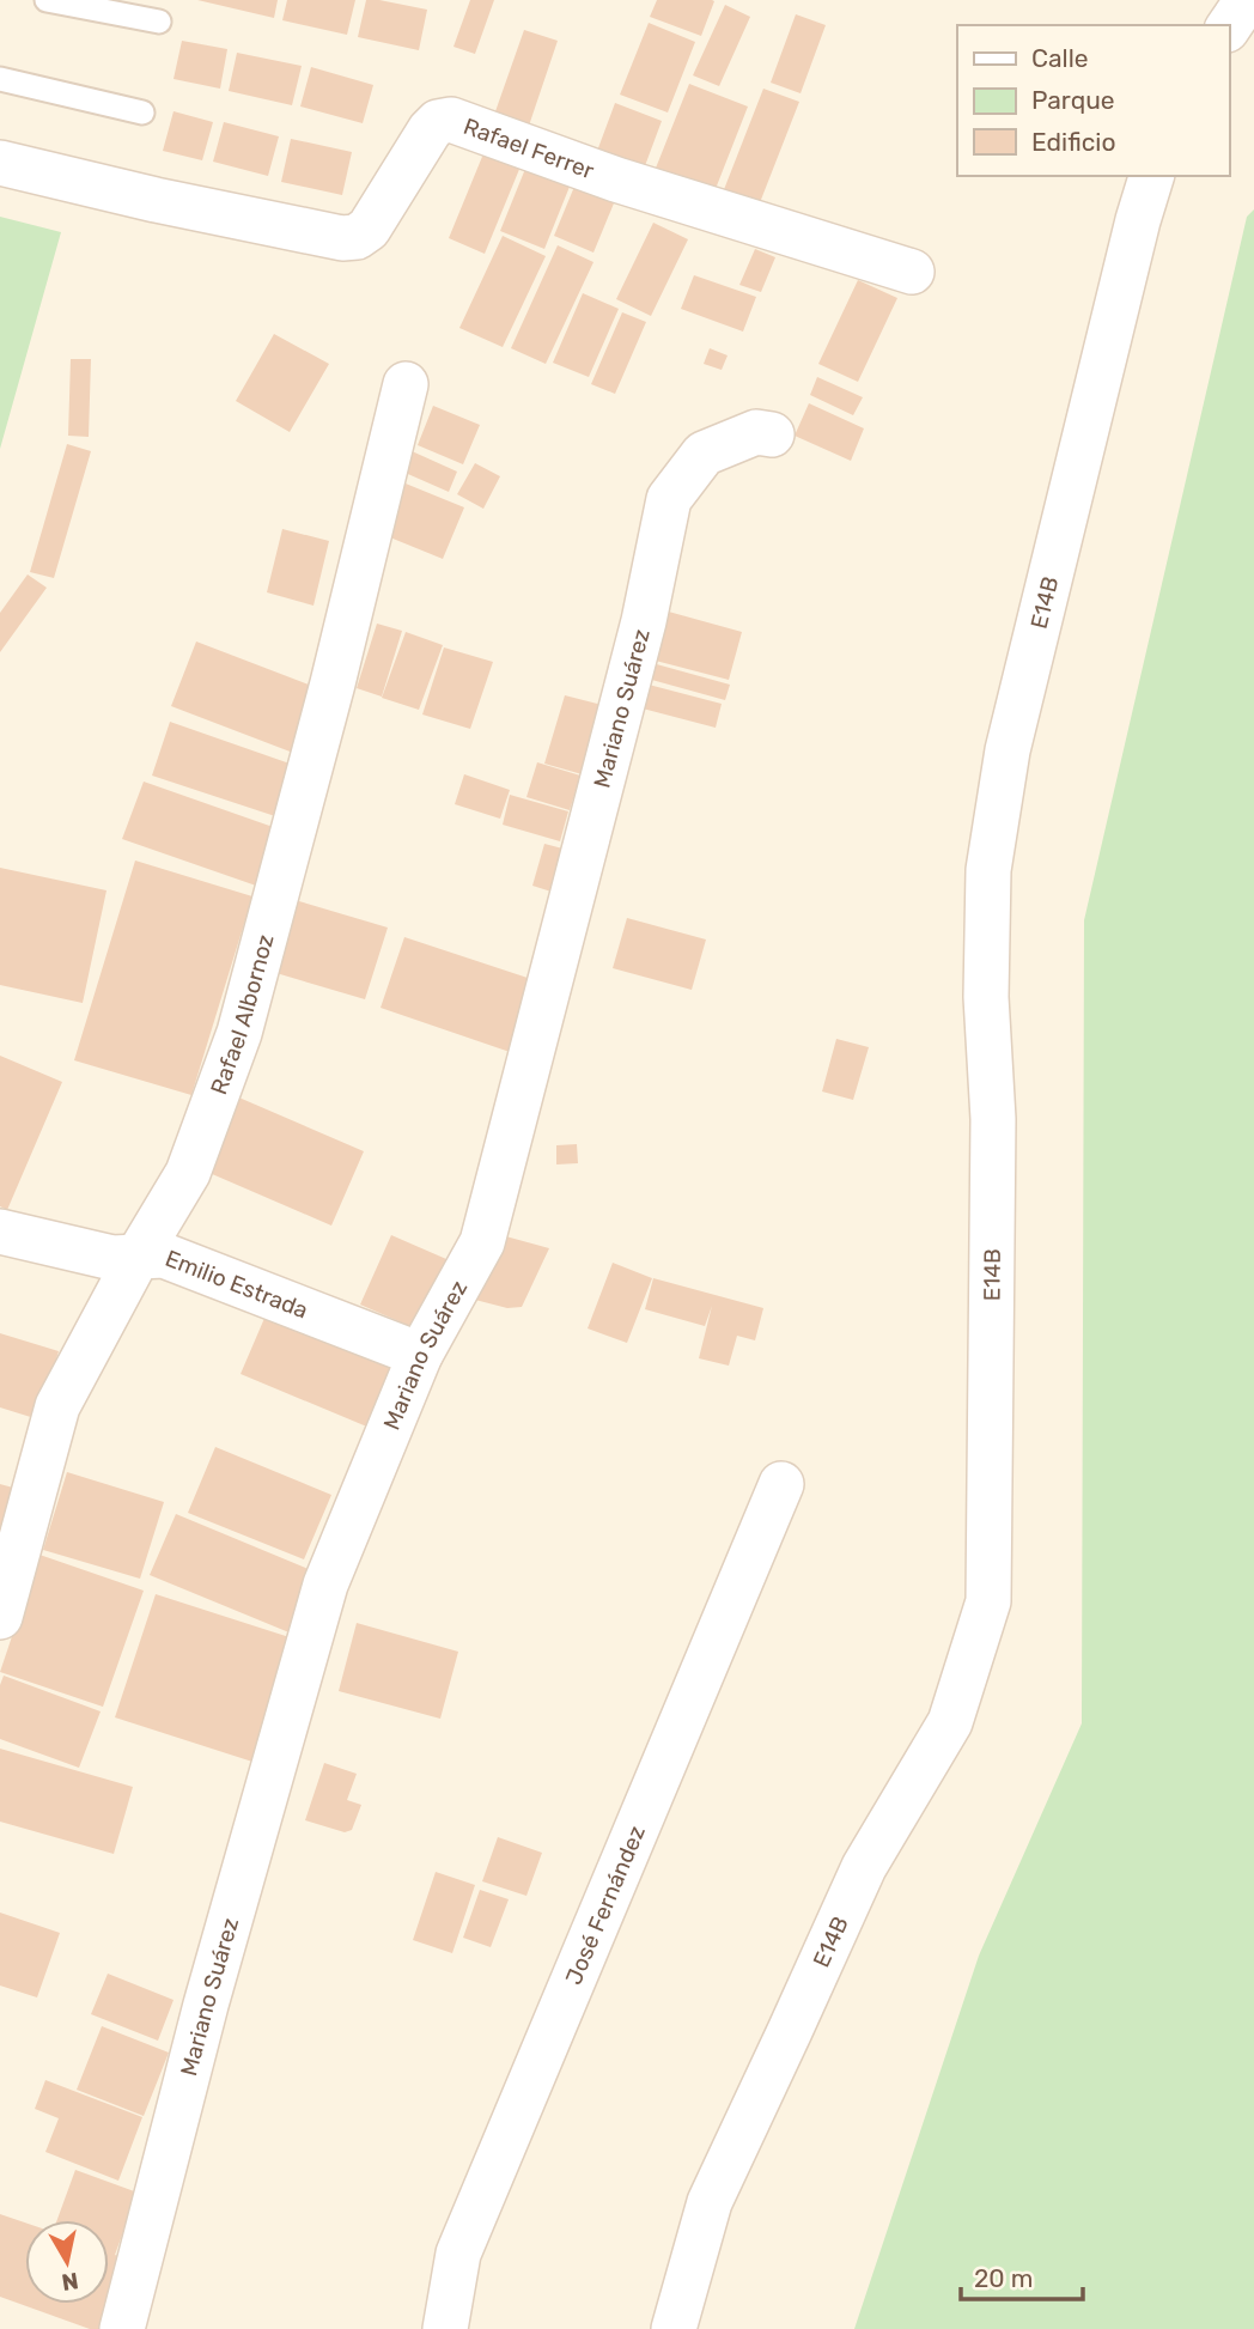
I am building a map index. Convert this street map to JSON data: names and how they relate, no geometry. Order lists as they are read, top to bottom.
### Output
{
  "streets": {
    "street": [
      "Rafael Ferrer",
      "E14B",
      "Mariano Suárez",
      "Rafael Albornoz",
      "Emilio Estrada",
      "José Fernández"
    ]
  },
  "crossings": [
    ["Mariano Suárez", "Emilio Estrada"],
    ["Rafael Albornoz", "Emilio Estrada"]
  ],
  "legend": ["Calle", "Parque", "Edificio"],
  "scale_bar": "20 m",
  "north": "bottom"
}
